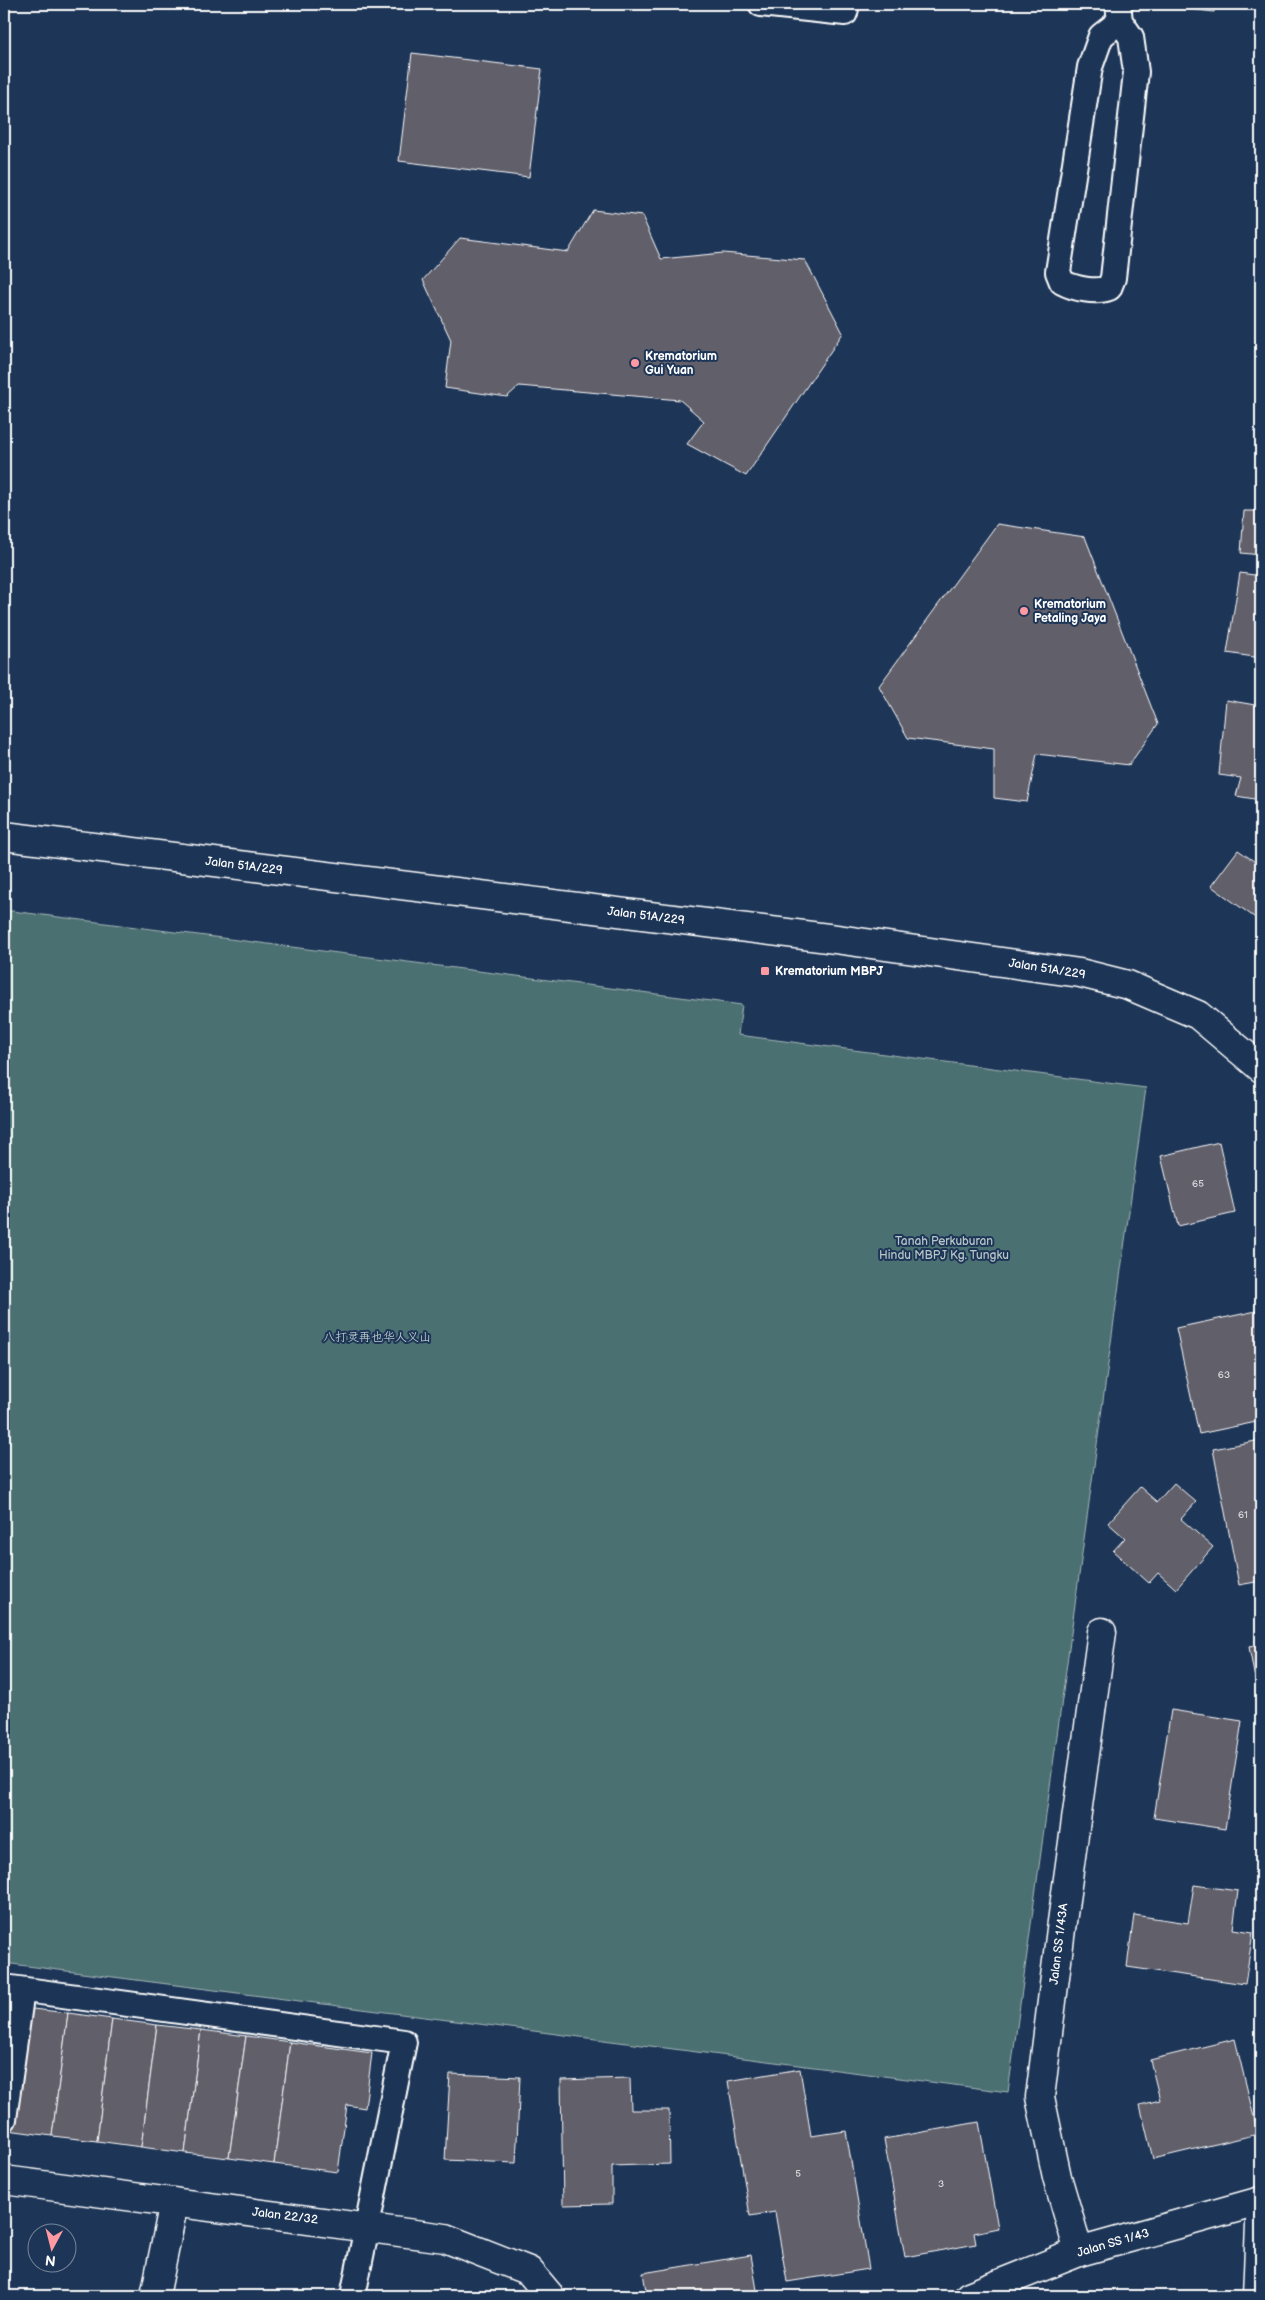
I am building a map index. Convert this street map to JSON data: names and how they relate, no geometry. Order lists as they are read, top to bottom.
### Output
{
  "streets": {
    "street": [
      "Jalan 51A/229",
      "Jalan SS 1/43A",
      "Jalan 22/32",
      "Jalan SS 1/43"
    ]
  },
  "crossings": [
    ["Jalan SS 1/43A", "Jalan SS 1/43"]
  ],
  "parks": ["Tanah Perkuburan Hindu MBPJ Kg. Tungku", "八打灵再也华人义山"],
  "places": {
    "other": ["Krematorium Gui Yuan", "Krematorium Petaling Jaya"],
    "transit": ["Krematorium MBPJ"]
  },
  "house_numbers": [
    "65",
    "63",
    "61",
    "5",
    "3"
  ],
  "north": "bottom"
}
